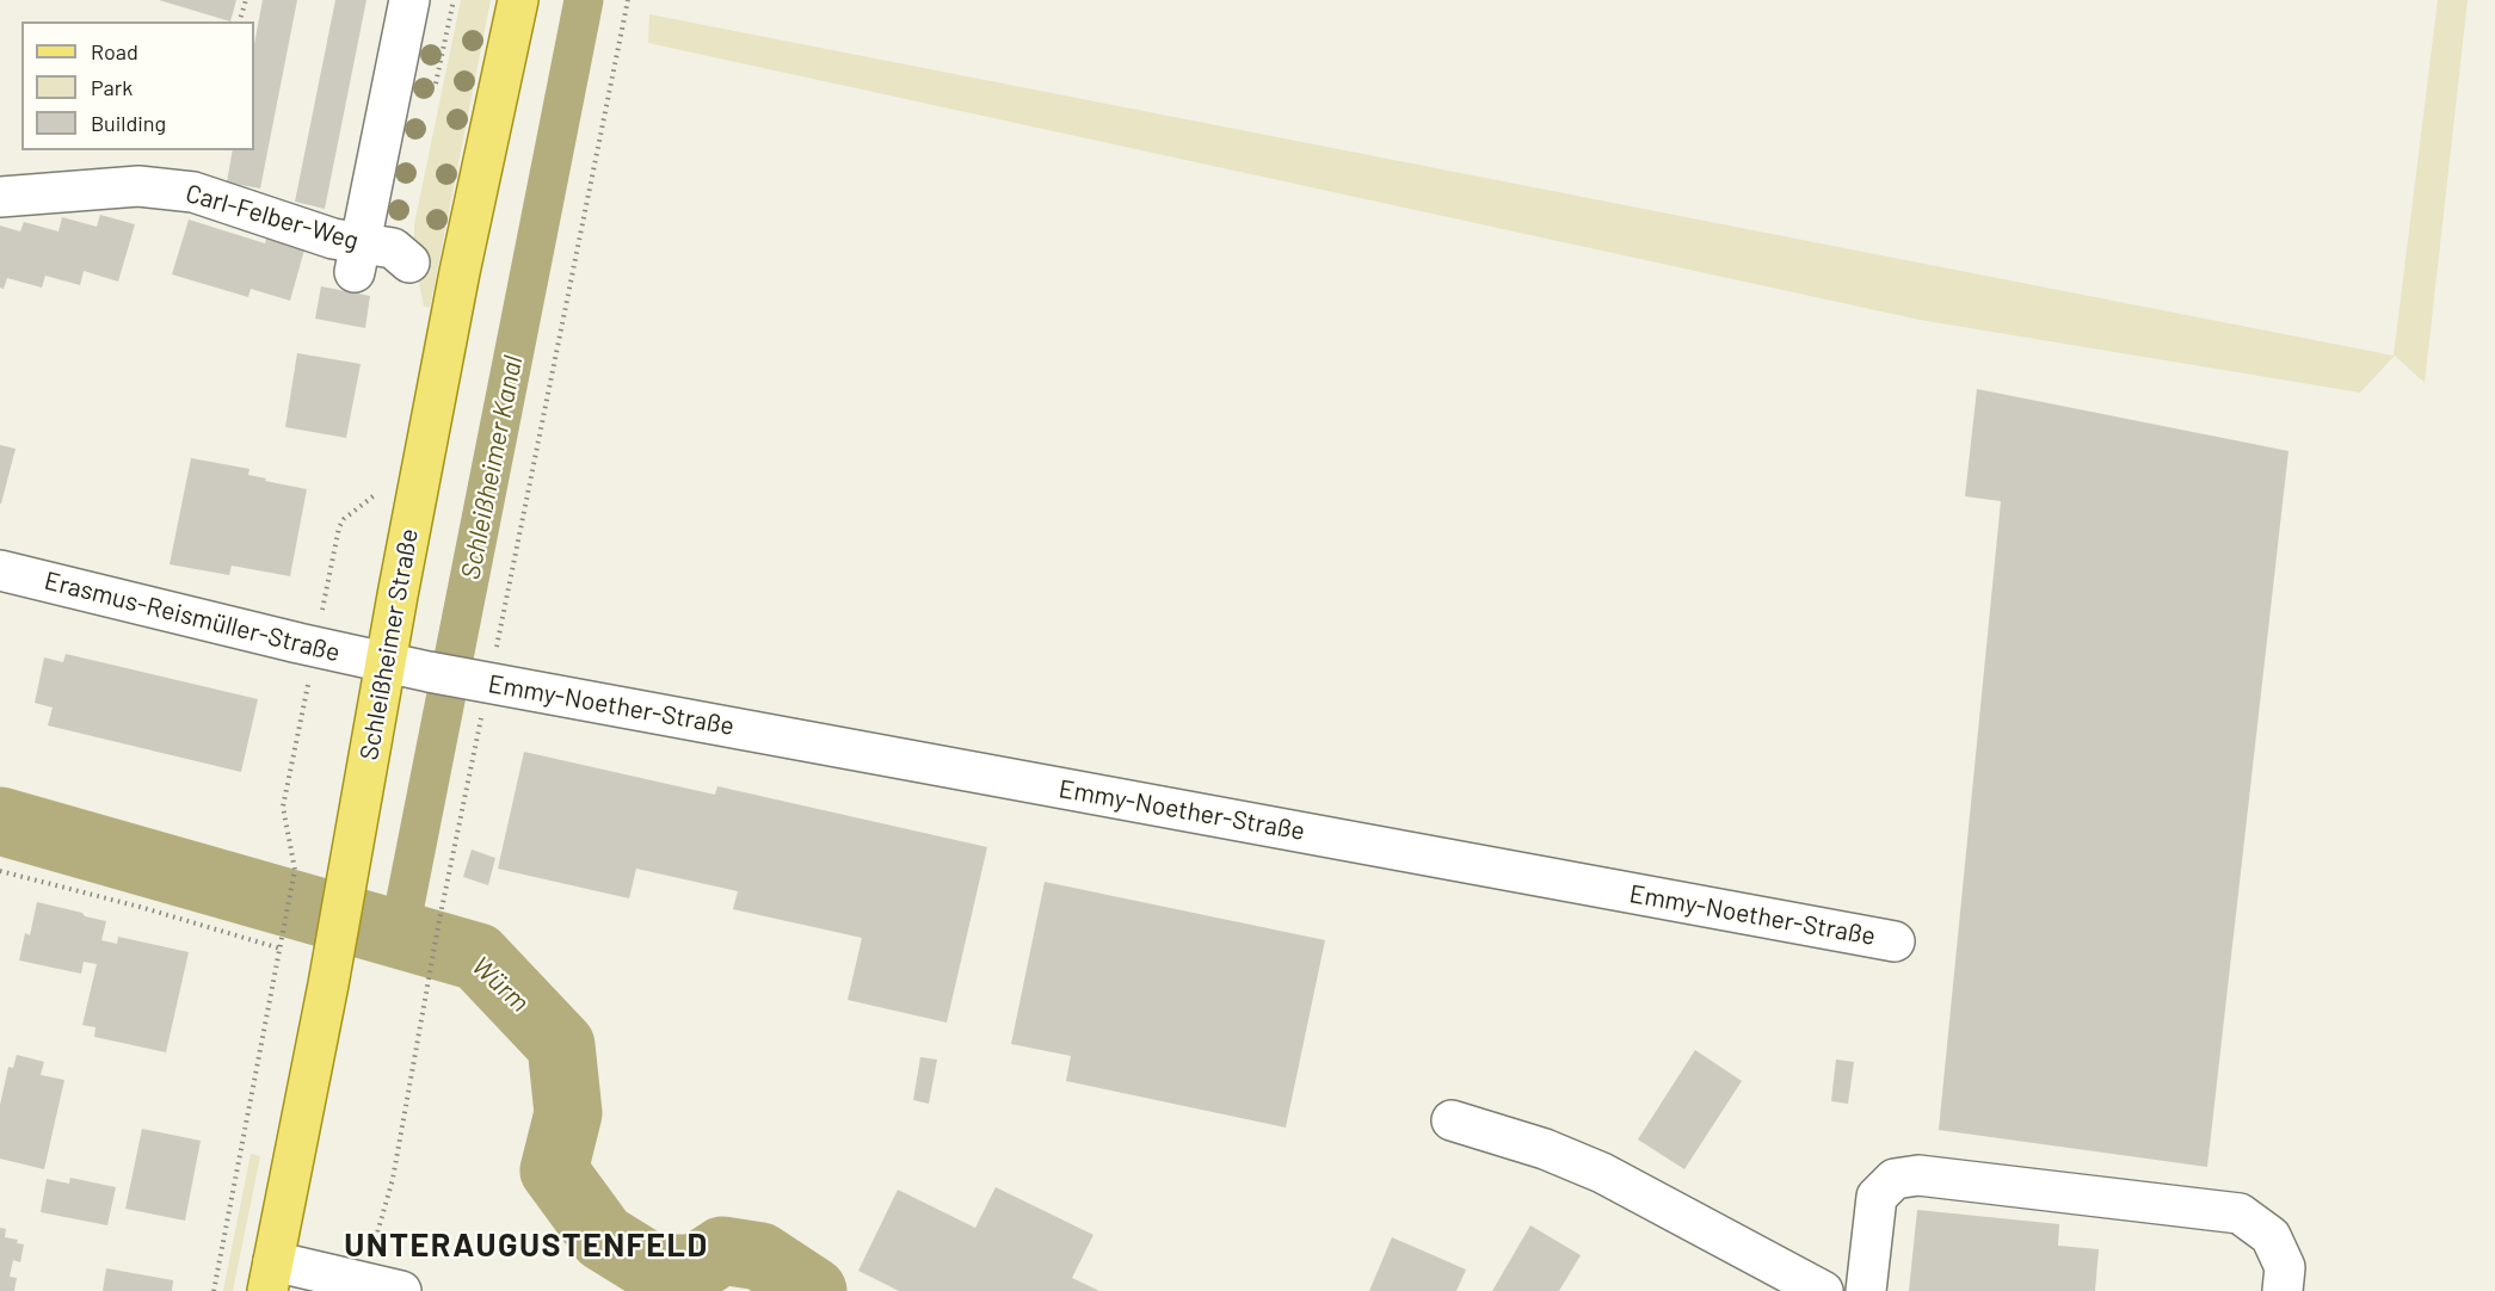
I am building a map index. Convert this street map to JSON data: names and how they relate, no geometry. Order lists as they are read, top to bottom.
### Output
{
  "streets": {
    "main road": ["Schleißheimer Straße"],
    "street": ["Carl-Felber-Weg", "Erasmus-Reismüller-Straße", "Emmy-Noether-Straße"]
  },
  "crossings": [
    ["Erasmus-Reismüller-Straße", "Schleißheimer Straße"],
    ["Erasmus-Reismüller-Straße", "Emmy-Noether-Straße"],
    ["Schleißheimer Straße", "Emmy-Noether-Straße"]
  ],
  "districts": ["UNTERAUGUSTENFELD"],
  "water": ["Schleißheimer Kanal", "Würm"],
  "legend": ["Road", "Park", "Building"]
}
